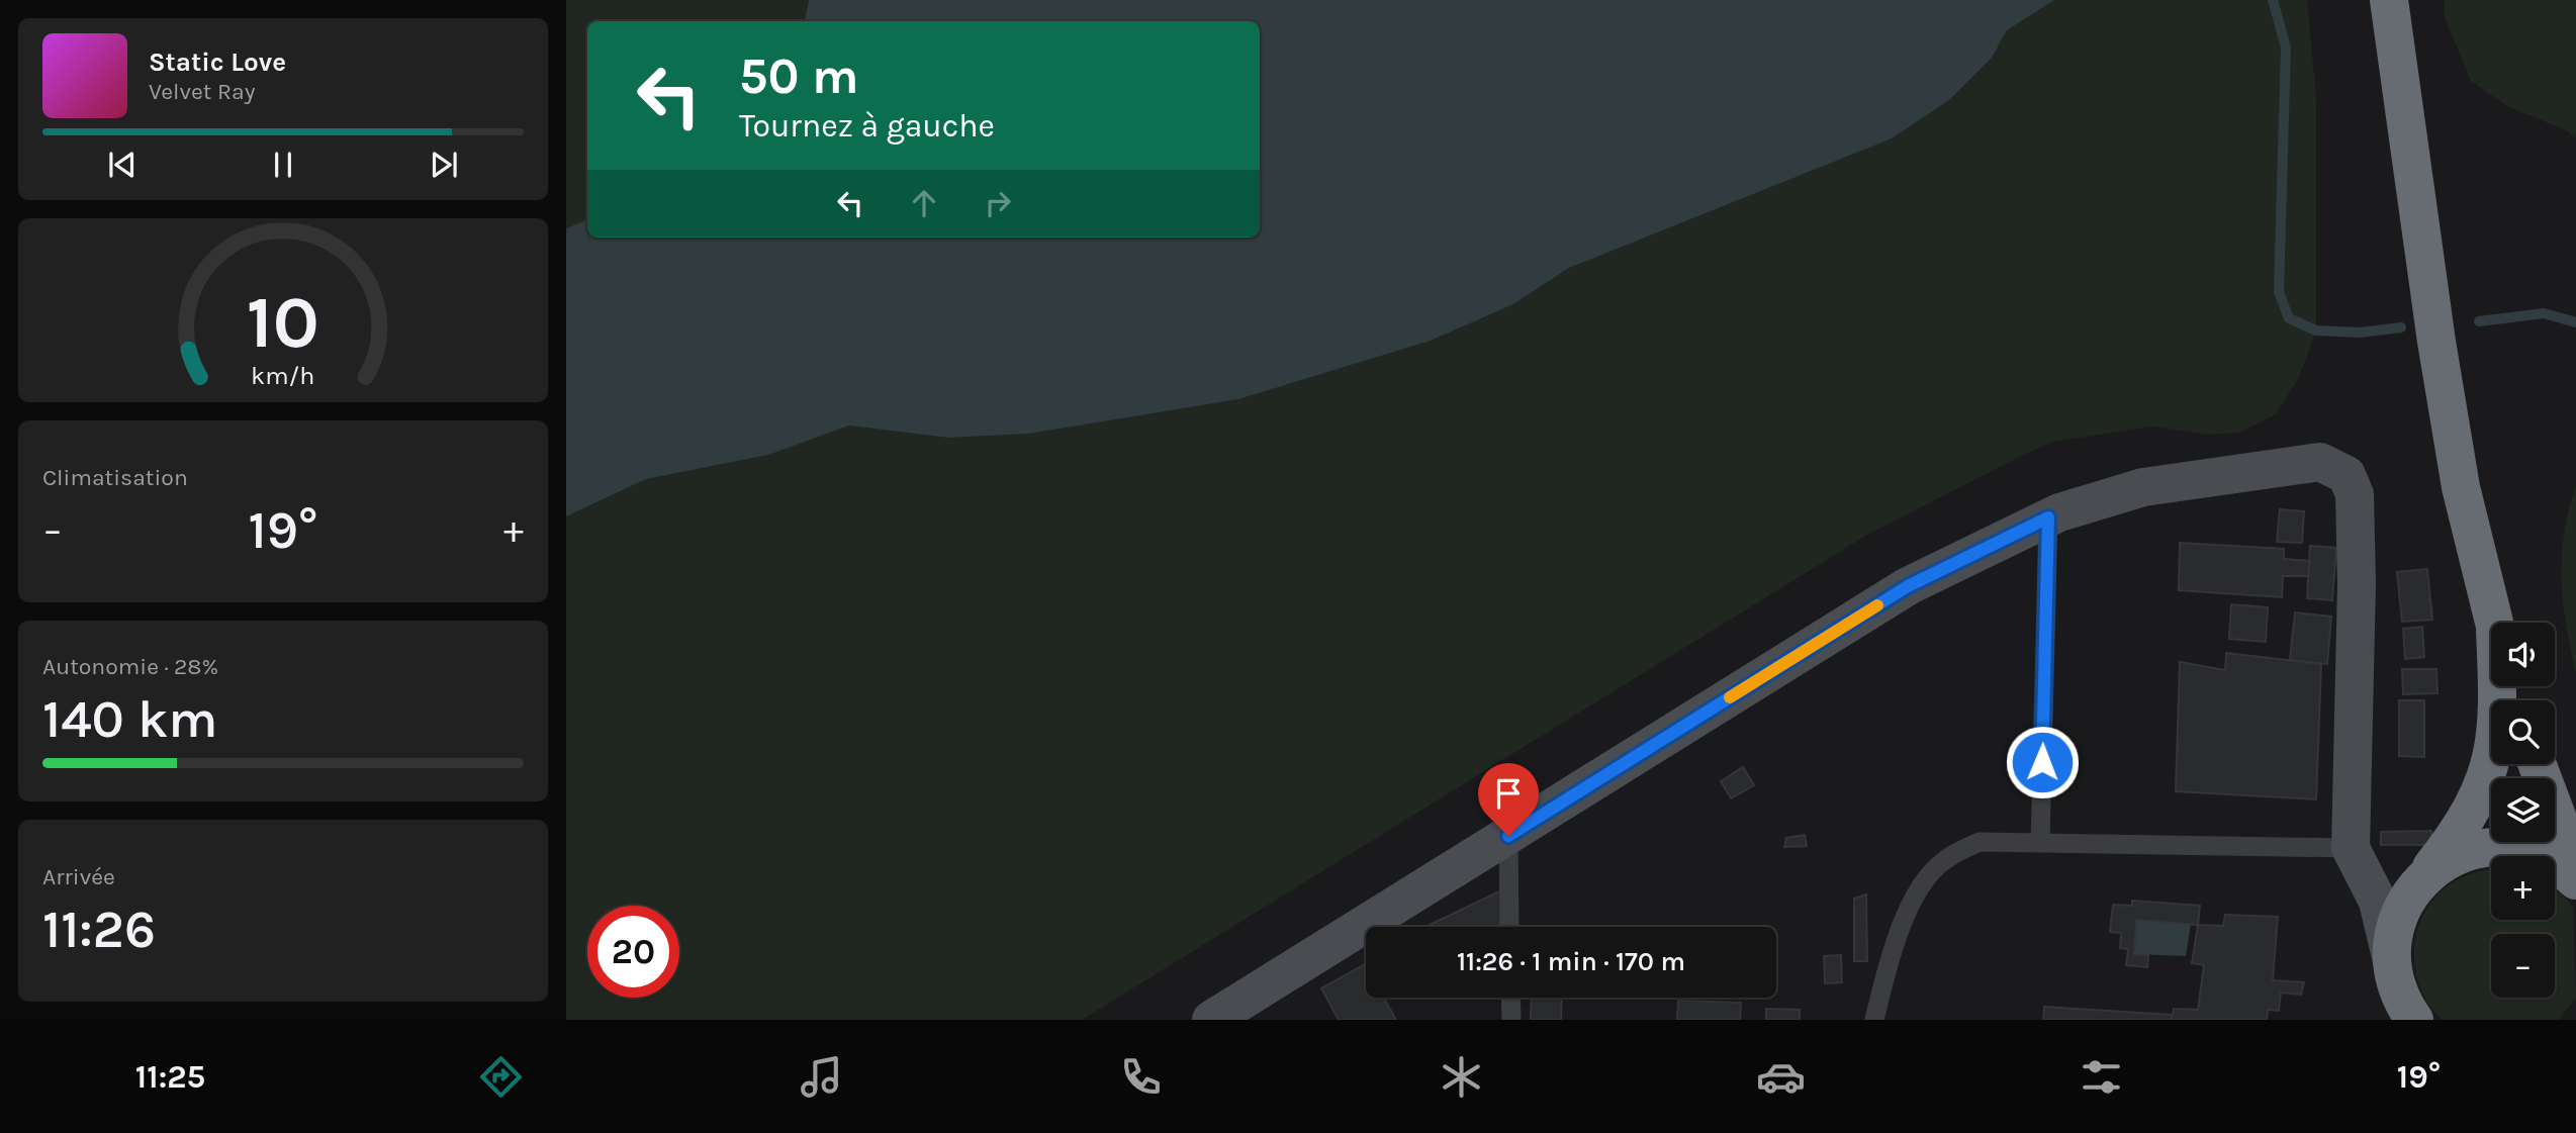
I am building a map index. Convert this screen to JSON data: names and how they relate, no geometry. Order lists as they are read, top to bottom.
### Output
{
  "page": {
    "turn": ["50 m", "Tournez à gauche"],
    "song": ["Static Love", "Velvet Ray"],
    "tile": [
      "Climatisation",
      ["Autonomie · 28%", "140 km"],
      ["Arrivée", "11:26"]
    ],
    "heat": ["−", "19°", "+"],
    "map_buttons": ["+", "−"],
    "limit": "20",
    "trip": "11:26 · 1 min · 170 m",
    "tabs": ["11:25", "19°"],
    "gauge": ["10", "km/h"]
  }
}
